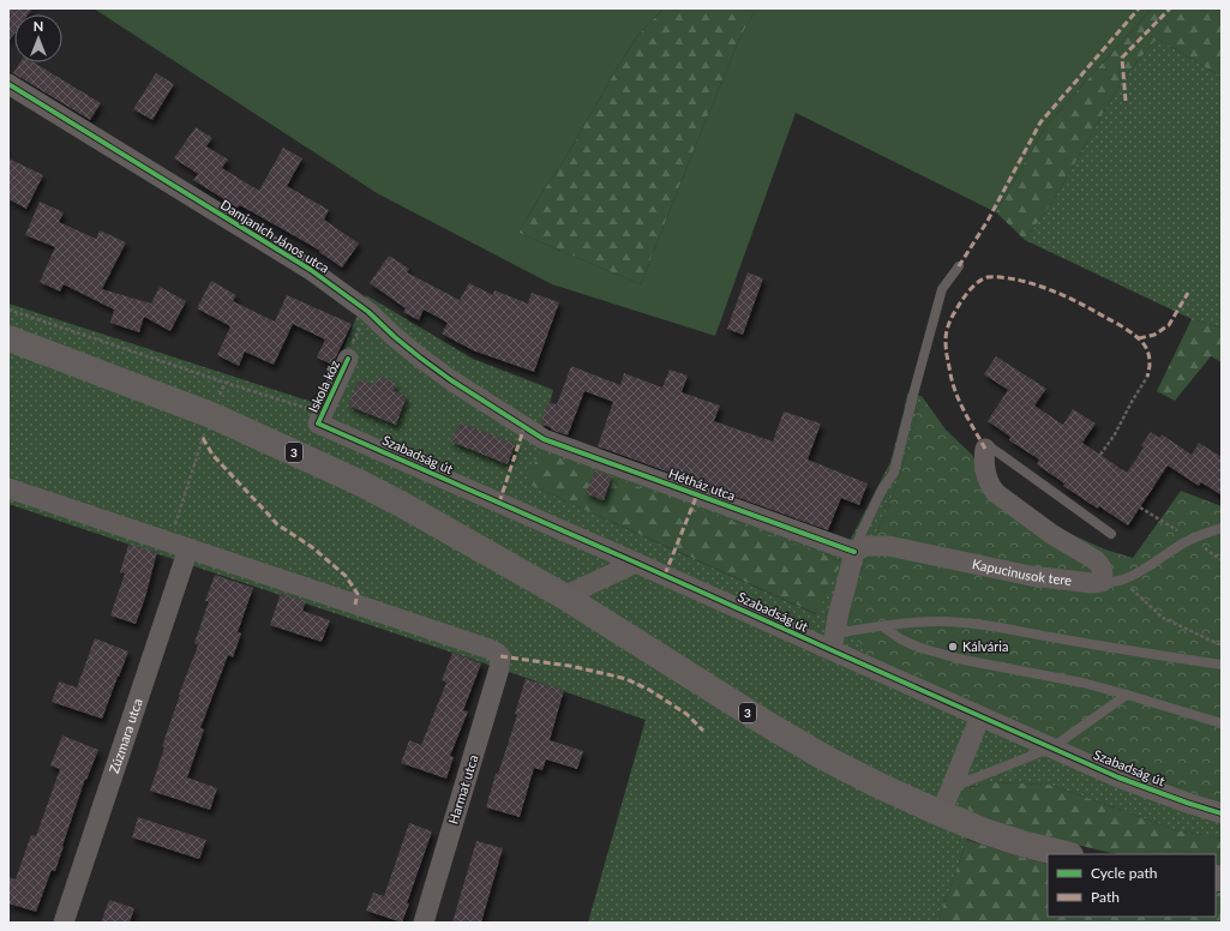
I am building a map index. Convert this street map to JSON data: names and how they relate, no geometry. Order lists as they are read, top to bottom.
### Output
{
  "streets": {
    "main road": ["3"],
    "street": [
      "Damjanich János utca",
      "Iskola köz",
      "Szabadság út",
      "Hétház utca",
      "Kapucinusok tere",
      "Zúzmara utca",
      "Harmat utca"
    ]
  },
  "crossings": [
    ["Damjanich János utca", "Hétház utca"],
    ["Iskola köz", "Szabadság út"],
    ["Hétház utca", "Kapucinusok tere"],
    ["Zúzmara utca", "Harmat utca"]
  ],
  "places": ["Kálvária"],
  "legend": ["Cycle path", "Path"],
  "north": "top"
}
